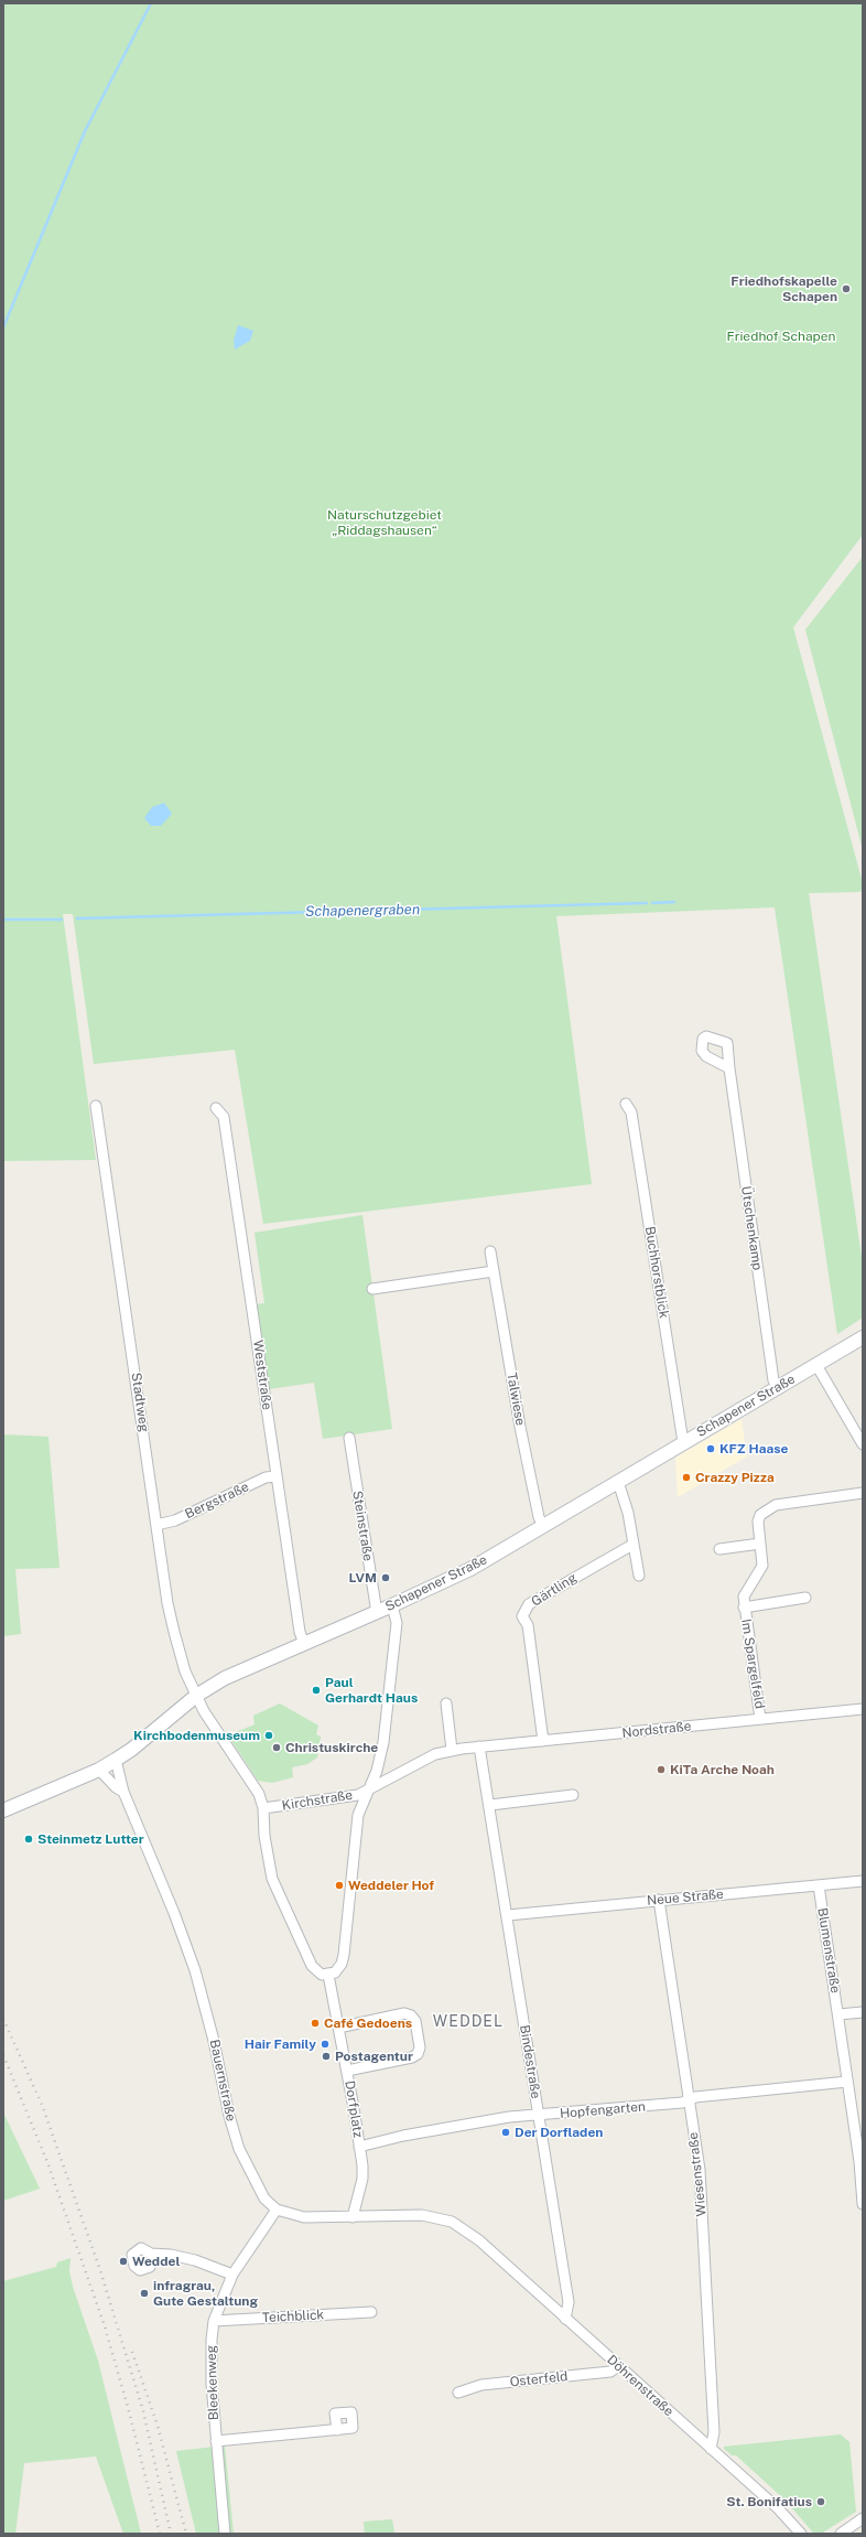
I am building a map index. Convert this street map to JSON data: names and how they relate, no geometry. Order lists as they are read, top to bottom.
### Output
{
  "streets": {
    "street": [
      "Ütschenkamp",
      "Buchhorstblick",
      "Weststraße",
      "Talwiese",
      "Stadtweg",
      "Schapener Straße",
      "Bergstraße",
      "Steinstraße",
      "Gärtling",
      "Im Spargelfeld",
      "Nordstraße",
      "Kirchstraße",
      "Neue Straße",
      "Blumenstraße",
      "Bindestraße",
      "Bauernstraße",
      "Dorfplatz",
      "Hopfengarten",
      "Wiesenstraße",
      "Teichblick",
      "Osterfeld",
      "Bleekenweg",
      "Döhrenstraße"
    ]
  },
  "crossings": [
    ["Ütschenkamp", "Schapener Straße"],
    ["Buchhorstblick", "Schapener Straße"],
    ["Weststraße", "Schapener Straße"],
    ["Weststraße", "Bergstraße"],
    ["Talwiese", "Schapener Straße"],
    ["Stadtweg", "Schapener Straße"],
    ["Stadtweg", "Bergstraße"],
    ["Stadtweg", "Kirchstraße"],
    ["Schapener Straße", "Steinstraße"],
    ["Schapener Straße", "Kirchstraße"],
    ["Schapener Straße", "Bauernstraße"],
    ["Gärtling", "Nordstraße"],
    ["Im Spargelfeld", "Nordstraße"],
    ["Nordstraße", "Kirchstraße"],
    ["Nordstraße", "Bindestraße"],
    ["Neue Straße", "Blumenstraße"],
    ["Neue Straße", "Bindestraße"],
    ["Neue Straße", "Wiesenstraße"],
    ["Blumenstraße", "Hopfengarten"],
    ["Bindestraße", "Hopfengarten"],
    ["Bindestraße", "Döhrenstraße"],
    ["Dorfplatz", "Hopfengarten"],
    ["Dorfplatz", "Döhrenstraße"],
    ["Hopfengarten", "Wiesenstraße"],
    ["Wiesenstraße", "Döhrenstraße"],
    ["Teichblick", "Bleekenweg"],
    ["Osterfeld", "Döhrenstraße"]
  ],
  "districts": ["WEDDEL"],
  "water": ["Schapenergraben"],
  "parks": ["Friedhof Schapen", "Naturschutzgebiet „Riddagshausen“"],
  "places": [
    "Friedhofskapelle Schapen",
    "KFZ Haase",
    "Crazzy Pizza",
    "LVM",
    "Paul Gerhardt Haus",
    "Kirchbodenmuseum",
    "Christuskirche",
    "KiTa Arche Noah",
    "Steinmetz Lutter",
    "Weddeler Hof",
    "Café Gedoens",
    "Hair Family",
    "Postagentur",
    "Der Dorfladen",
    "Weddel",
    "infragrau, Gute Gestaltung",
    "St. Bonifatius"
  ]
}
